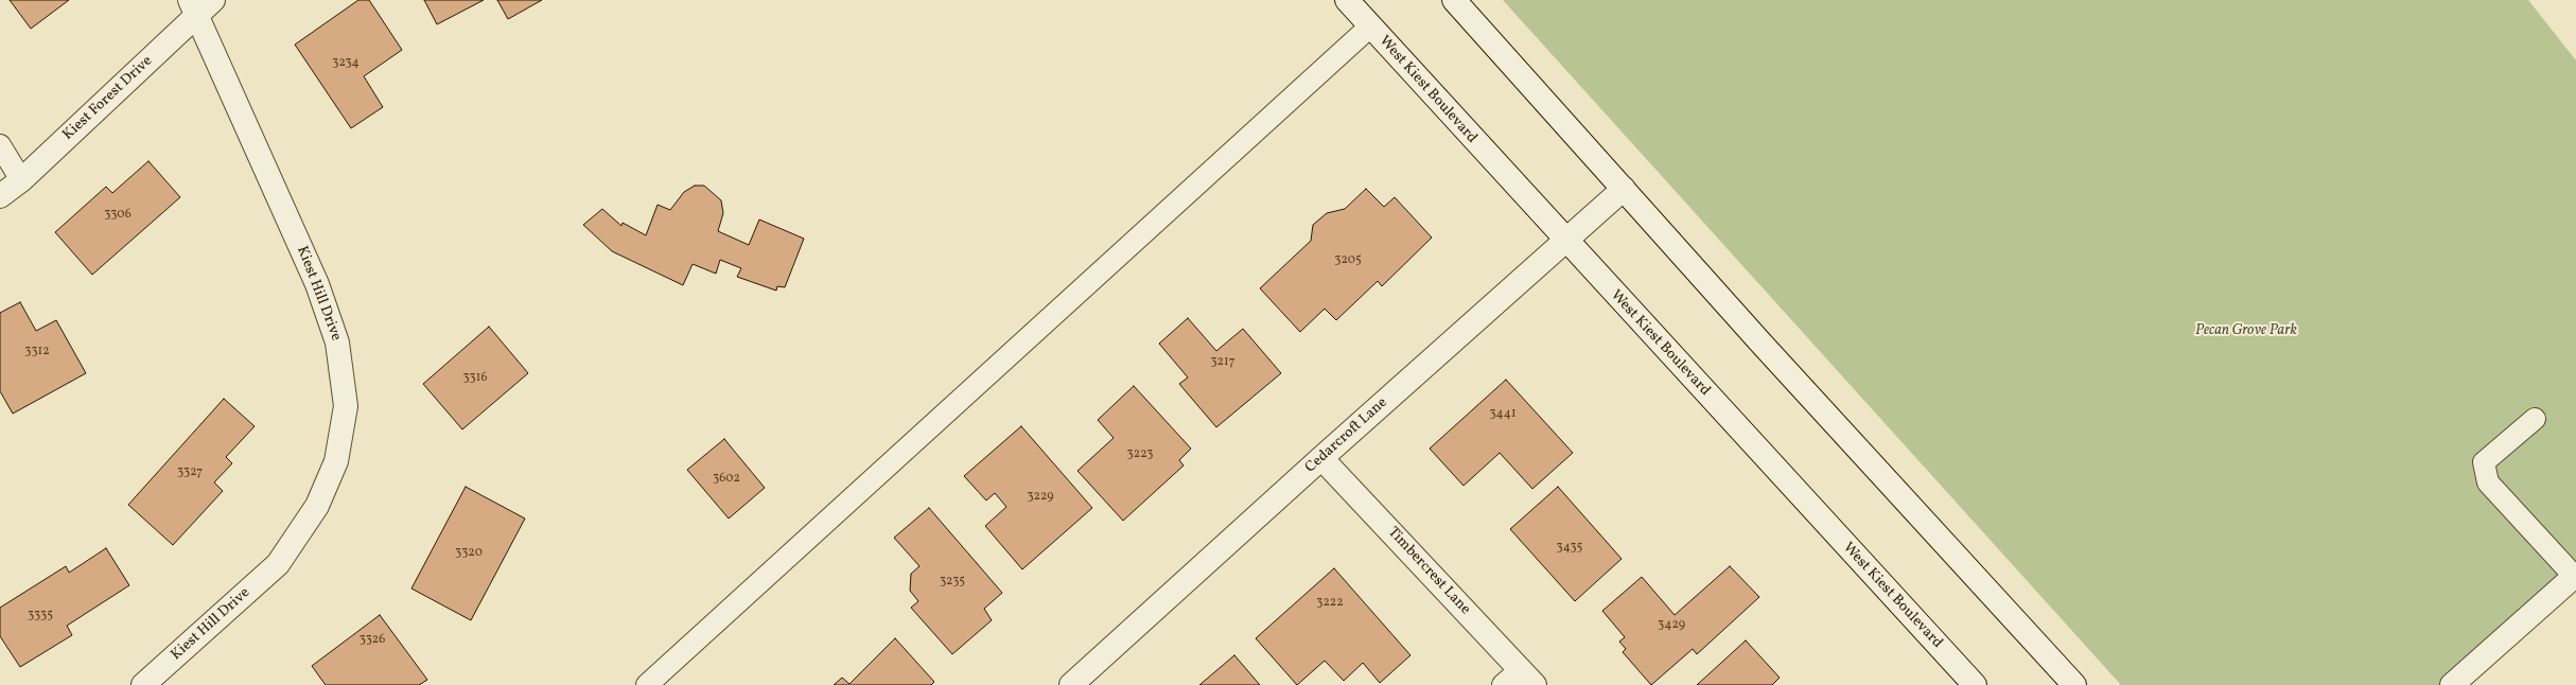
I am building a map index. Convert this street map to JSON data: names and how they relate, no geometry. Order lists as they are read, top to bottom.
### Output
{
  "streets": {
    "street": [
      "West Kiest Boulevard",
      "Kiest Forest Drive",
      "Kiest Hill Drive",
      "Cedarcroft Lane",
      "Timbercrest Lane"
    ]
  },
  "crossings": [
    ["West Kiest Boulevard", "Cedarcroft Lane"],
    ["Kiest Forest Drive", "Kiest Hill Drive"],
    ["Cedarcroft Lane", "Timbercrest Lane"]
  ],
  "parks": ["Pecan Grove Park"],
  "house_numbers": [
    "3234",
    "3306",
    "3205",
    "3312",
    "3217",
    "3316",
    "3441",
    "3223",
    "3327",
    "3602",
    "3229",
    "3435",
    "3320",
    "3235",
    "3222",
    "3335",
    "3429",
    "3326"
  ]
}
